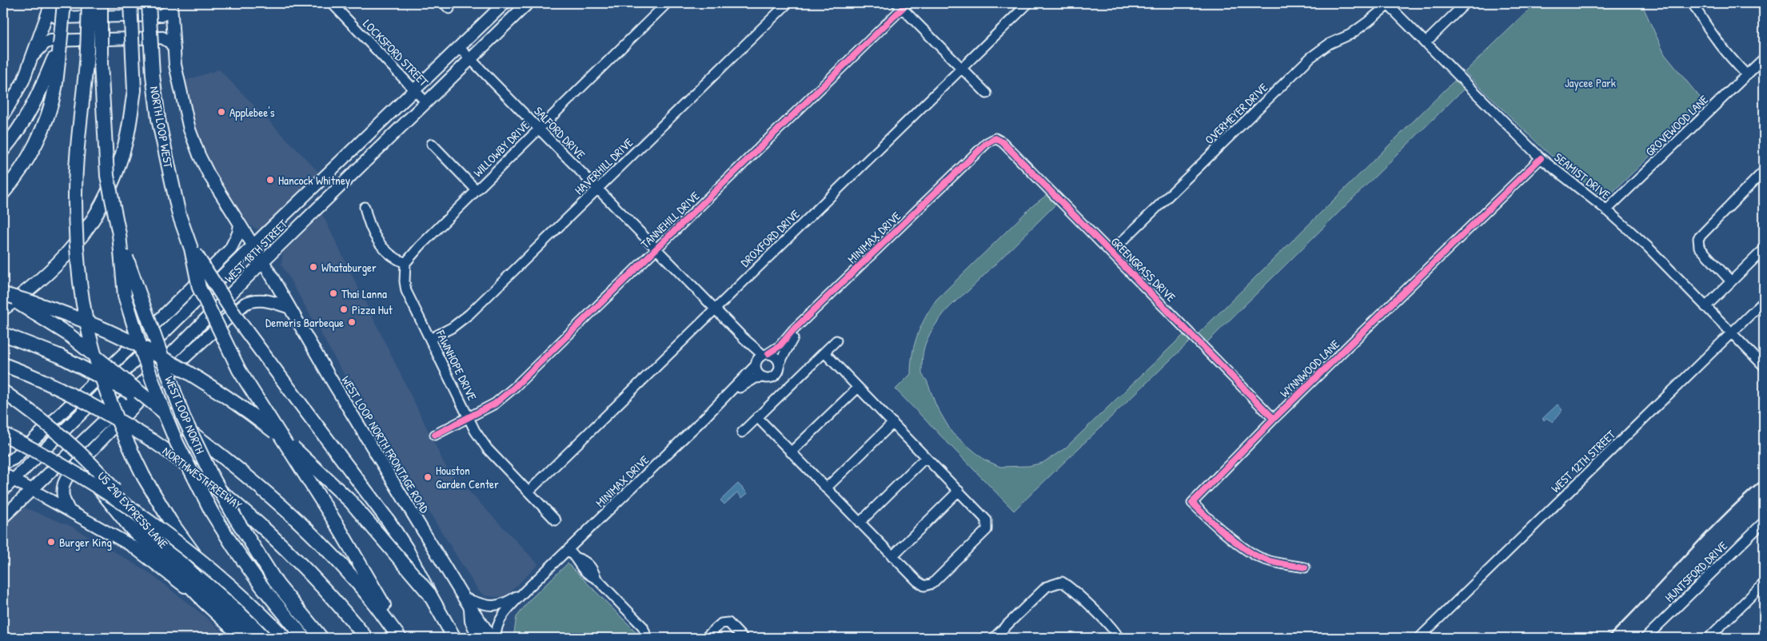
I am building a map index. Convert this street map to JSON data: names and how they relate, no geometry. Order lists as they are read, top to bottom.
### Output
{
  "streets": {
    "highway": [
      "NORTH LOOP WEST",
      "WEST LOOP NORTH",
      "NORTHWEST FREEWAY",
      "US 290 EXPRESS LANE"
    ],
    "main road": ["WEST 18TH STREET", "WEST LOOP NORTH FRONTAGE ROAD"],
    "street": [
      "LOCKSFORD STREET",
      "OVERMEYER DRIVE",
      "GROVEWOOD LANE",
      "SALFORD DRIVE",
      "WILLOWBY DRIVE",
      "HAVERHILL DRIVE",
      "SEAMIST DRIVE",
      "TANNEHILL DRIVE",
      "MINIMAX DRIVE",
      "DROXFORD DRIVE",
      "GREENGRASS DRIVE",
      "FAWNHOPE DRIVE",
      "WYNNWOOD LANE",
      "WEST 12TH STREET",
      "HUNTSFORD DRIVE"
    ]
  },
  "crossings": [
    ["LOCKSFORD STREET", "WEST 18TH STREET"],
    ["OVERMEYER DRIVE", "SEAMIST DRIVE"],
    ["OVERMEYER DRIVE", "GREENGRASS DRIVE"],
    ["GROVEWOOD LANE", "SEAMIST DRIVE"],
    ["SALFORD DRIVE", "WILLOWBY DRIVE"],
    ["SALFORD DRIVE", "HAVERHILL DRIVE"],
    ["SALFORD DRIVE", "TANNEHILL DRIVE"],
    ["SALFORD DRIVE", "MINIMAX DRIVE"],
    ["SALFORD DRIVE", "DROXFORD DRIVE"],
    ["SALFORD DRIVE", "WEST 18TH STREET"],
    ["WILLOWBY DRIVE", "FAWNHOPE DRIVE"],
    ["HAVERHILL DRIVE", "FAWNHOPE DRIVE"],
    ["SEAMIST DRIVE", "WYNNWOOD LANE"],
    ["SEAMIST DRIVE", "WEST 12TH STREET"],
    ["TANNEHILL DRIVE", "FAWNHOPE DRIVE"],
    ["MINIMAX DRIVE", "GREENGRASS DRIVE"],
    ["MINIMAX DRIVE", "WEST LOOP NORTH FRONTAGE ROAD"],
    ["DROXFORD DRIVE", "FAWNHOPE DRIVE"],
    ["WEST 18TH STREET", "WEST LOOP NORTH FRONTAGE ROAD"],
    ["GREENGRASS DRIVE", "WYNNWOOD LANE"]
  ],
  "parks": ["Jaycee Park"],
  "places": [
    "Applebee's",
    "Hancock Whitney",
    "Whataburger",
    "Thai Lanna",
    "Pizza Hut",
    "Demeris Barbeque",
    "Houston Garden Center",
    "Burger King"
  ]
}
